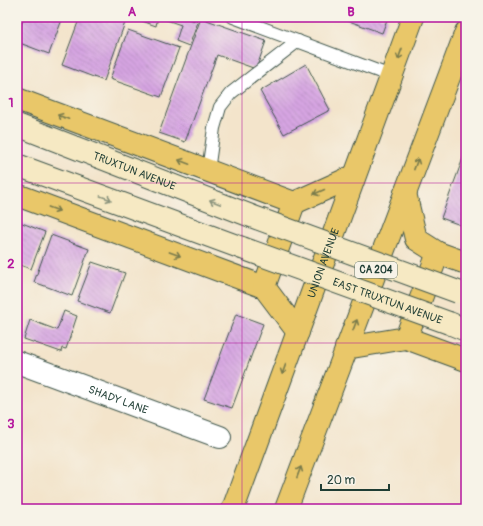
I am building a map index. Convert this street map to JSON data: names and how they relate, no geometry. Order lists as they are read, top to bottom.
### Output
{
  "streets": {
    "highway": ["UNION AVENUE", "CA 204"],
    "main road": ["TRUXTUN AVENUE", "EAST TRUXTUN AVENUE"],
    "street": ["SHADY LANE"]
  },
  "one_way": ["TRUXTUN AVENUE", "EAST TRUXTUN AVENUE"],
  "scale_bar": "20 m",
  "grid": {
    "columns": ["A", "B"],
    "rows": ["1", "2", "3"]
  }
}
